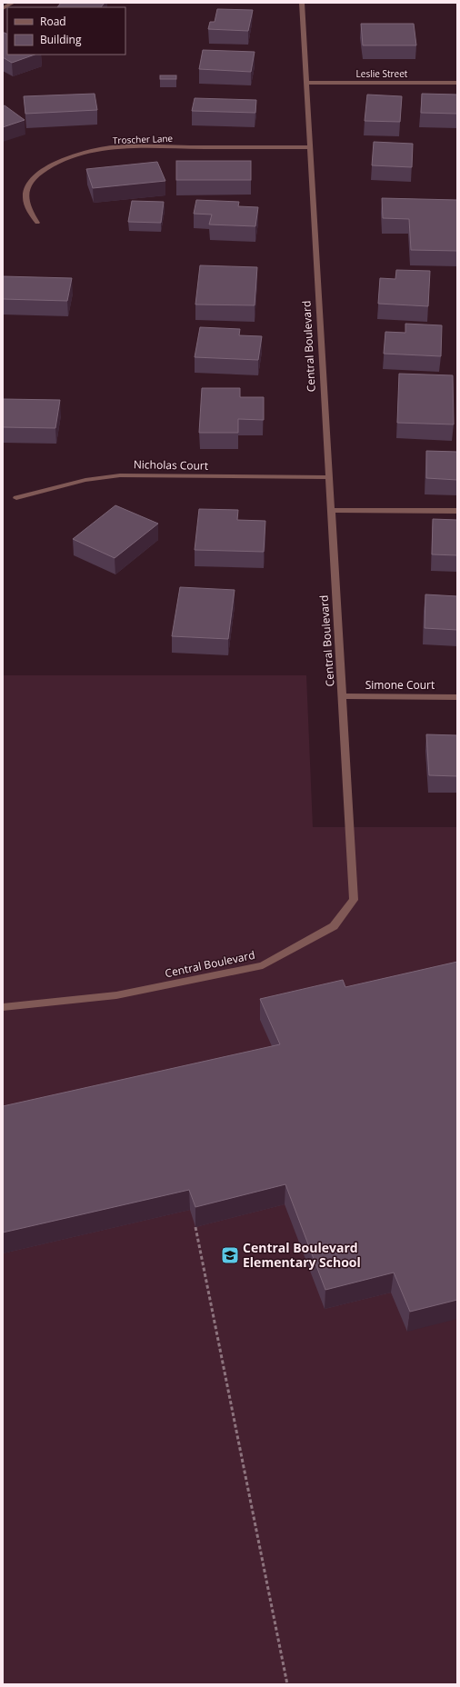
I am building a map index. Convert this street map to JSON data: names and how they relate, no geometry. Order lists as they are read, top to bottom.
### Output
{
  "streets": {
    "street": [
      "Leslie Street",
      "Troscher Lane",
      "Central Boulevard",
      "Nicholas Court",
      "Simone Court"
    ]
  },
  "crossings": [
    ["Leslie Street", "Central Boulevard"],
    ["Troscher Lane", "Central Boulevard"],
    ["Central Boulevard", "Nicholas Court"],
    ["Central Boulevard", "Simone Court"]
  ],
  "places": {
    "school or university": ["Central Boulevard Elementary School"]
  },
  "legend": ["Road", "Building"]
}
